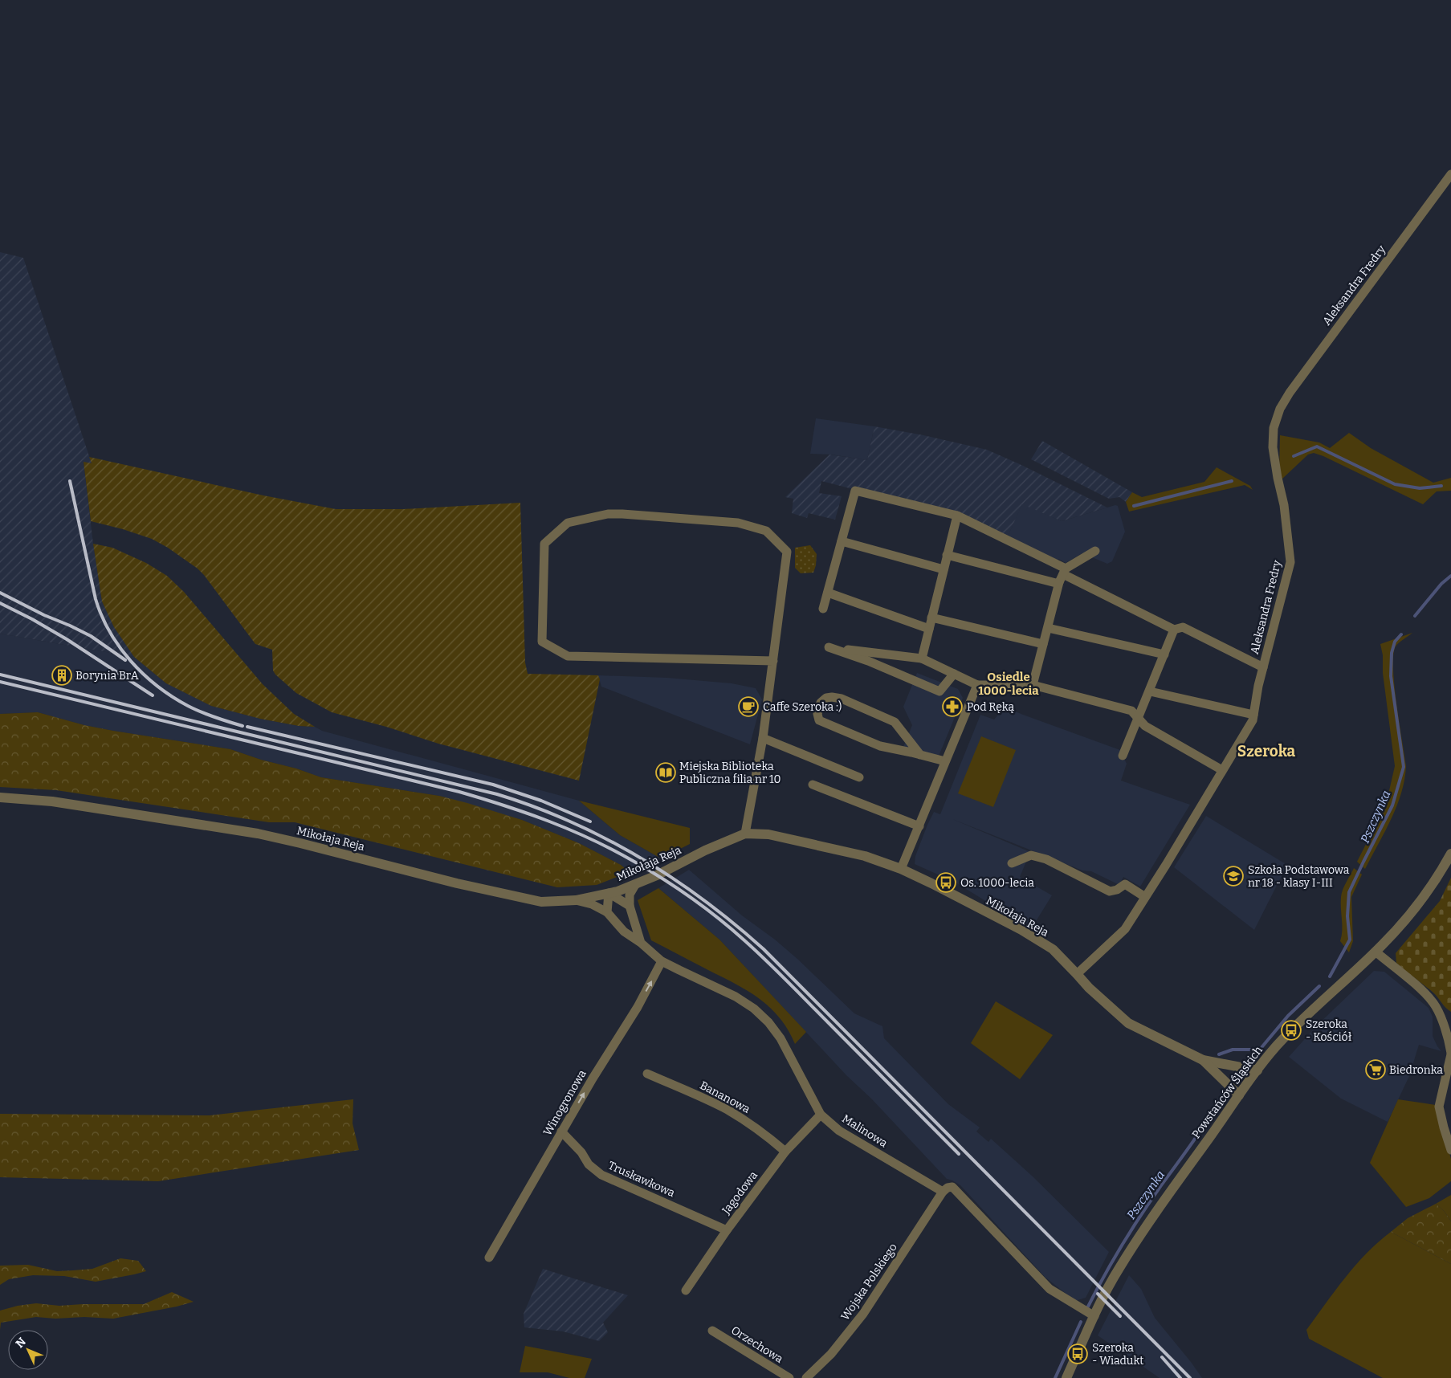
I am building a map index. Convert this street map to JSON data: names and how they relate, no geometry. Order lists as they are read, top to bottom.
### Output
{
  "streets": {
    "street": [
      "Aleksandra Fredry",
      "Mikołaja Reja",
      "Powstańców Śląskich",
      "Bananowa",
      "Winogronowa",
      "Malinowa",
      "Truskawkowa",
      "Jagodowa",
      "Wojska Polskiego",
      "Orzechowa"
    ]
  },
  "crossings": [
    ["Aleksandra Fredry", "Mikołaja Reja"],
    ["Mikołaja Reja", "Powstańców Śląskich"],
    ["Powstańców Śląskich", "Malinowa"],
    ["Bananowa", "Jagodowa"],
    ["Winogronowa", "Malinowa"],
    ["Winogronowa", "Truskawkowa"],
    ["Malinowa", "Jagodowa"],
    ["Malinowa", "Wojska Polskiego"],
    ["Truskawkowa", "Jagodowa"]
  ],
  "one_way": ["Winogronowa"],
  "districts": ["Osiedle 1000-lecia", "Szeroka"],
  "water": ["Pszczynka"],
  "places": {
    "building": ["Borynia BrA"],
    "cafe": ["Caffe Szeroka :)"],
    "pharmacy": ["Pod Ręką"],
    "library": ["Miejska Biblioteka Publiczna filia nr 10"],
    "school or university": ["Szkoła Podstawowa nr 18 - klasy I-III"],
    "bus stop": ["Os. 1000-lecia", "Szeroka - Kościół", "Szeroka - Wiadukt"],
    "supermarket": ["Biedronka"]
  },
  "north": "top left"
}
